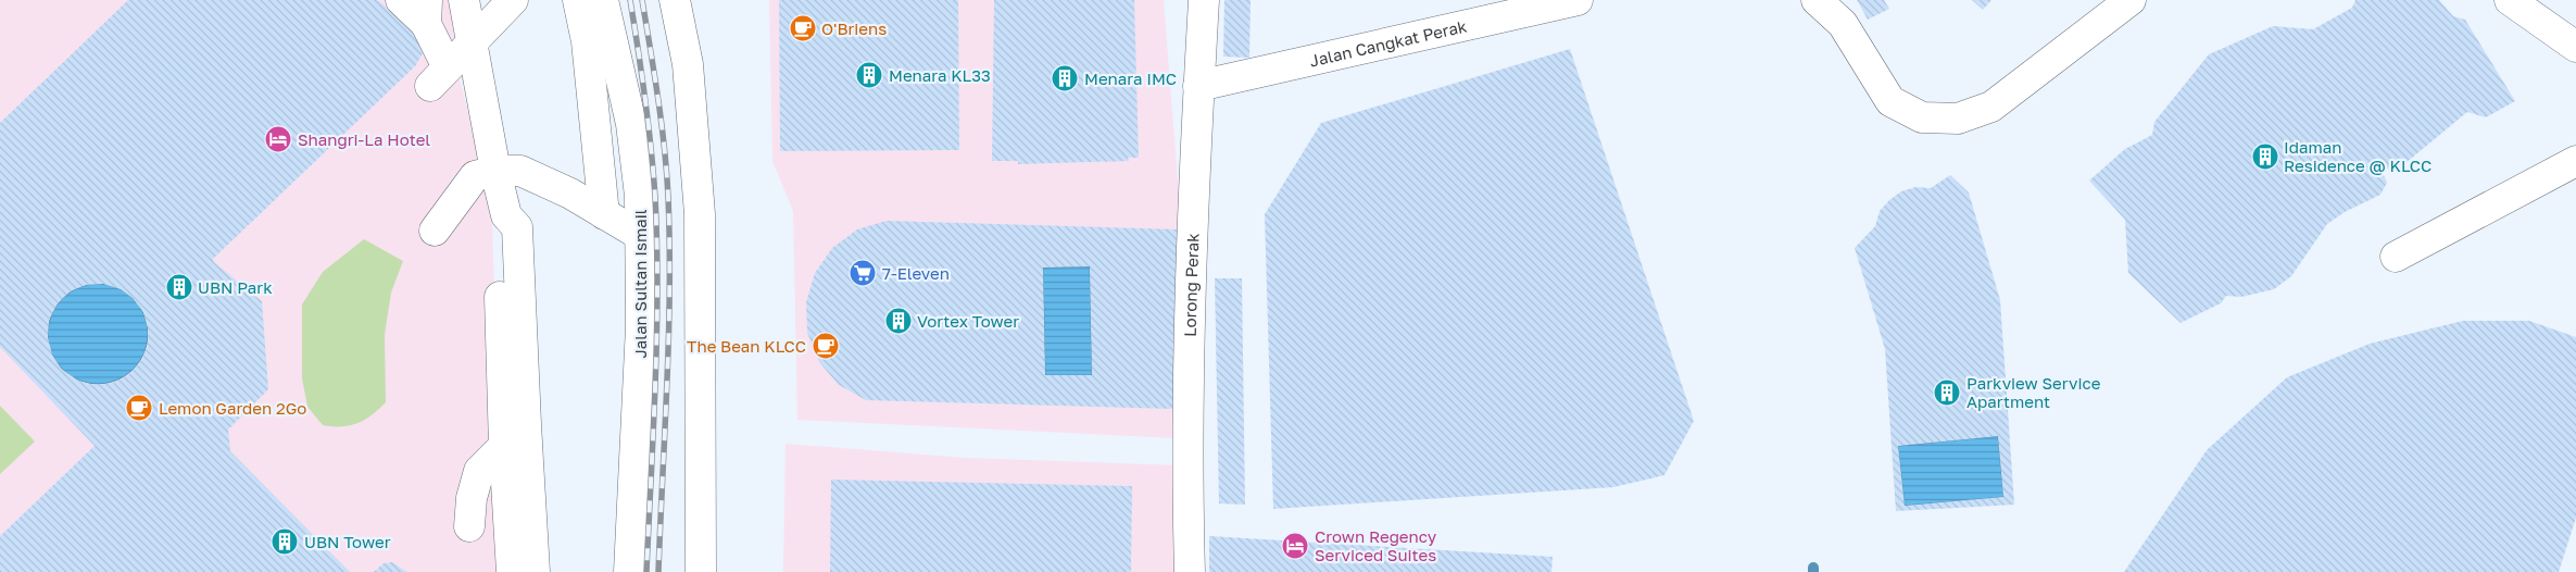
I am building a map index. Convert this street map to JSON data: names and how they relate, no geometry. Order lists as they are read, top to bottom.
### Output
{
  "streets": {
    "street": ["Jalan Cangkat Perak", "Jalan Sultan Ismail", "Lorong Perak"]
  },
  "crossings": [
    ["Jalan Cangkat Perak", "Lorong Perak"]
  ],
  "places": {
    "cafe": ["O'Briens", "The Bean KLCC", "Lemon Garden 2Go"],
    "building": [
      "Menara KL33",
      "Menara IMC",
      "Idaman Residence @ KLCC",
      "UBN Park",
      "Vortex Tower",
      "Parkview Service Apartment",
      "UBN Tower"
    ],
    "hotel": ["Shangri-La Hotel", "Crown Regency Serviced Suites"],
    "supermarket": ["7-Eleven"]
  }
}
